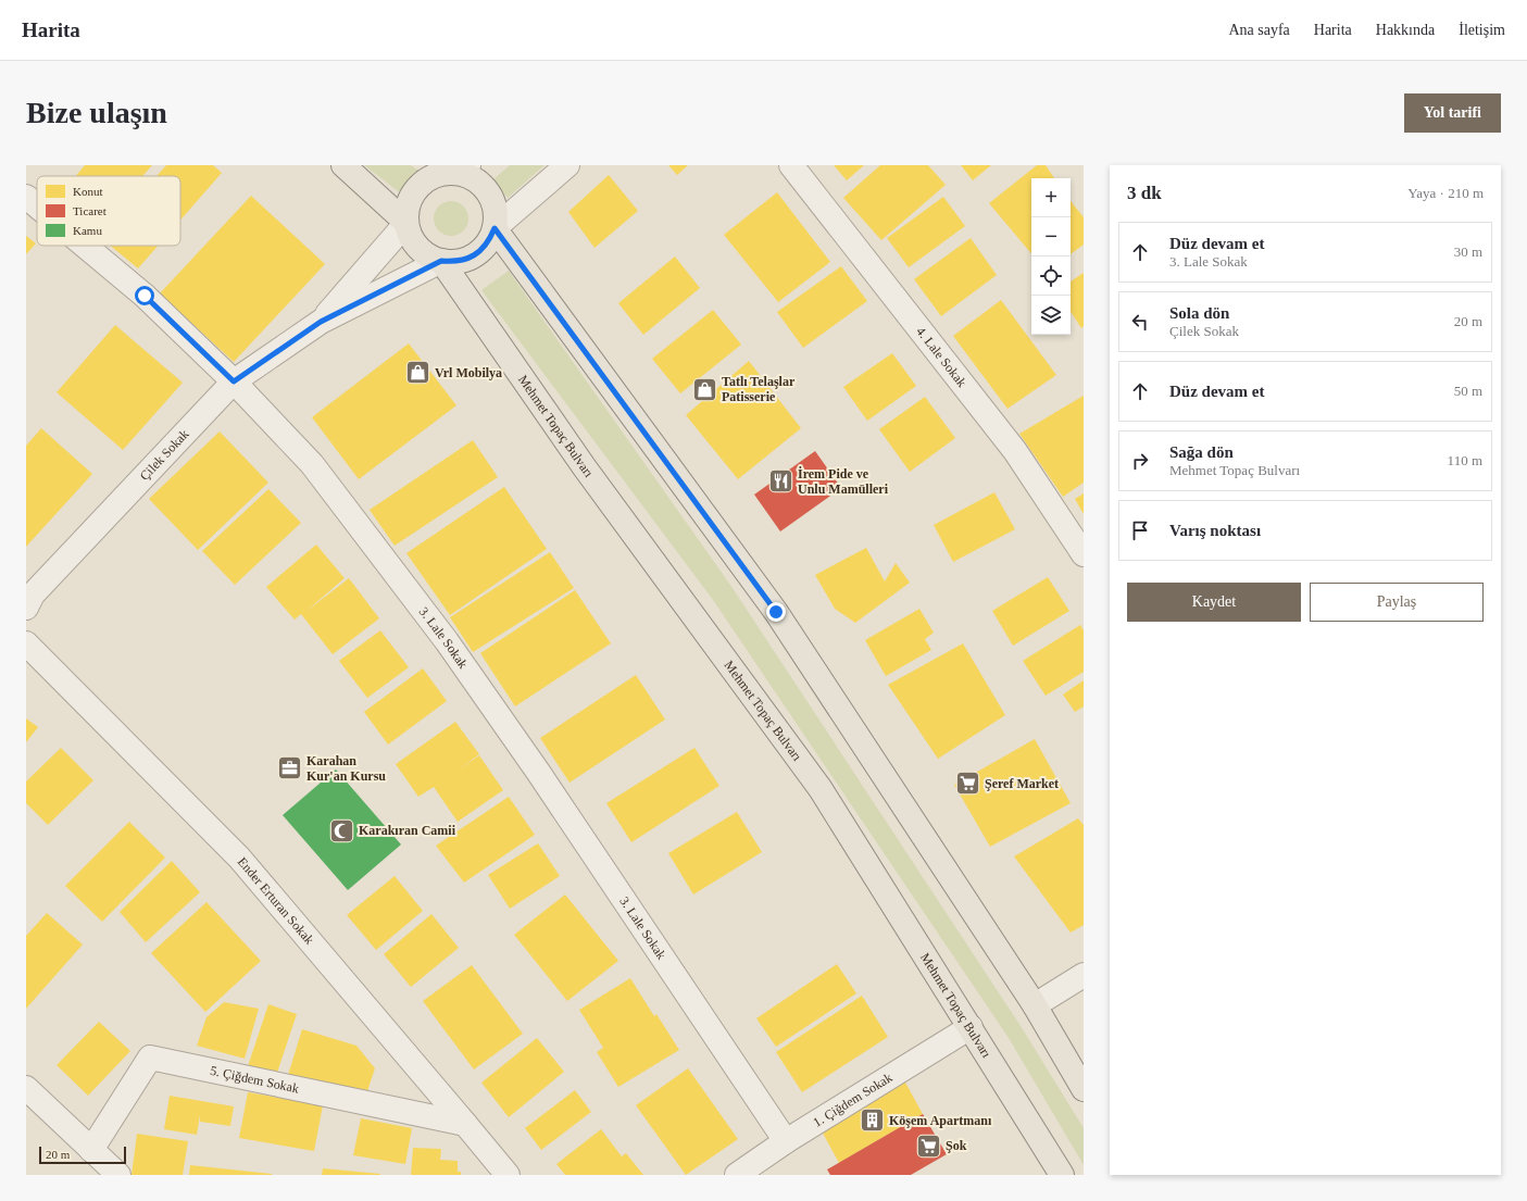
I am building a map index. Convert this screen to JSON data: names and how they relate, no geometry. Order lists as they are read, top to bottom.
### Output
{
  "streets": {
    "main road": ["Mehmet Topaç Bulvarı"],
    "street": [
      "4. Lale Sokak",
      "Çilek Sokak",
      "3. Lale Sokak",
      "Ender Erturan Sokak",
      "5. Çiğdem Sokak",
      "1. Çiğdem Sokak"
    ]
  },
  "crossings": [
    ["Mehmet Topaç Bulvarı", "1. Çiğdem Sokak"],
    ["Çilek Sokak", "3. Lale Sokak"],
    ["3. Lale Sokak", "1. Çiğdem Sokak"],
    ["Ender Erturan Sokak", "5. Çiğdem Sokak"]
  ],
  "places": {
    "shop": ["Vrl Mobilya", "Tatlı Telaşlar Patisserie"],
    "restaurant": ["İrem Pide ve Unlu Mamülleri"],
    "office": ["Karahan Kur'an Kursu"],
    "supermarket": ["Şeref Market", "Şok"],
    "mosque": ["Karakıran Camii"],
    "building": ["Köşem Apartmanı"]
  },
  "legend": ["Konut", "Ticaret", "Kamu"],
  "scale_bar": "20 m",
  "page": {
    "header": "Harita",
    "nav": [
      "Ana sayfa",
      "Harita",
      "Hakkında",
      "İletişim"
    ],
    "buttons": [
      "Yol tarifi",
      ["Kaydet", "Paylaş"]
    ],
    "title": "Bize ulaşın",
    "heading": ["3 dk", "Yaya · 210 m"],
    "map_buttons": ["+", "−"],
    "list": [
      ["Düz devam et", "3. Lale Sokak", "30 m"],
      ["Sola dön", "Çilek Sokak", "20 m"],
      ["Düz devam et", "50 m"],
      ["Sağa dön", "Mehmet Topaç Bulvarı", "110 m"],
      "Varış noktası"
    ],
    "scale": "20 m"
  }
}
